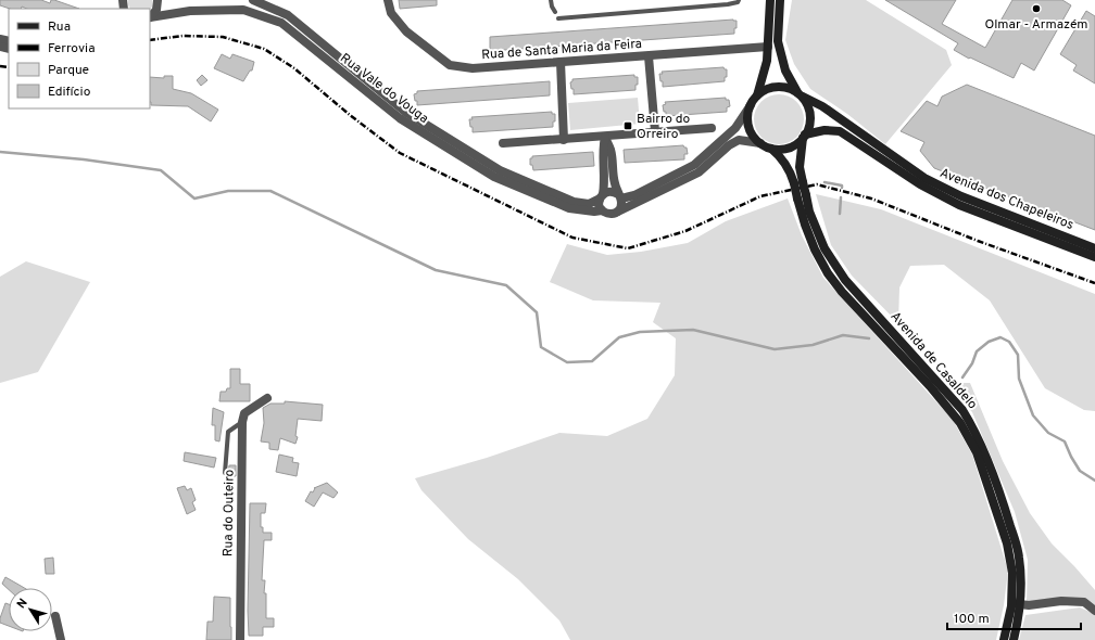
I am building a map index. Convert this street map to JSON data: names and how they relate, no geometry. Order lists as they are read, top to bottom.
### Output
{
  "streets": {
    "street": [
      "Rua de Santa Maria da Feira",
      "Rua Vale do Vouga",
      "Avenida dos Chapeleiros",
      "Avenida de Casaldelo",
      "Rua do Outeiro"
    ]
  },
  "crossings": [
    ["Rua de Santa Maria da Feira", "Rua Vale do Vouga"],
    ["Rua Vale do Vouga", "Avenida dos Chapeleiros"],
    ["Rua Vale do Vouga", "Avenida de Casaldelo"],
    ["Avenida dos Chapeleiros", "Avenida de Casaldelo"]
  ],
  "places": {
    "other": ["Olmar - Armazém"],
    "transit": ["Bairro do Orreiro"]
  },
  "legend": [
    "Rua",
    "Ferrovia",
    "Parque",
    "Edifício"
  ],
  "scale_bar": "100 m",
  "north": "top left"
}
